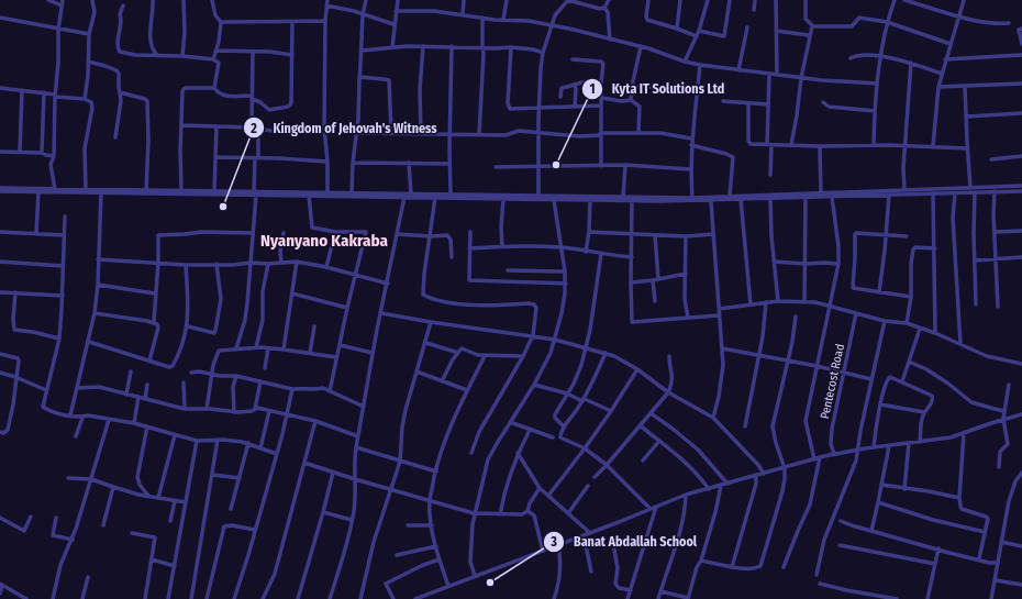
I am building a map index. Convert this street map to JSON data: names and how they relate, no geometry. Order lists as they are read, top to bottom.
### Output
{
  "streets": {
    "street": ["Pentecost Road"]
  },
  "districts": ["Nyanyano Kakraba"],
  "places": ["Kyta IT Solutions Ltd", "Kingdom of Jehovah's Witness", "Banat Abdallah School"]
}
